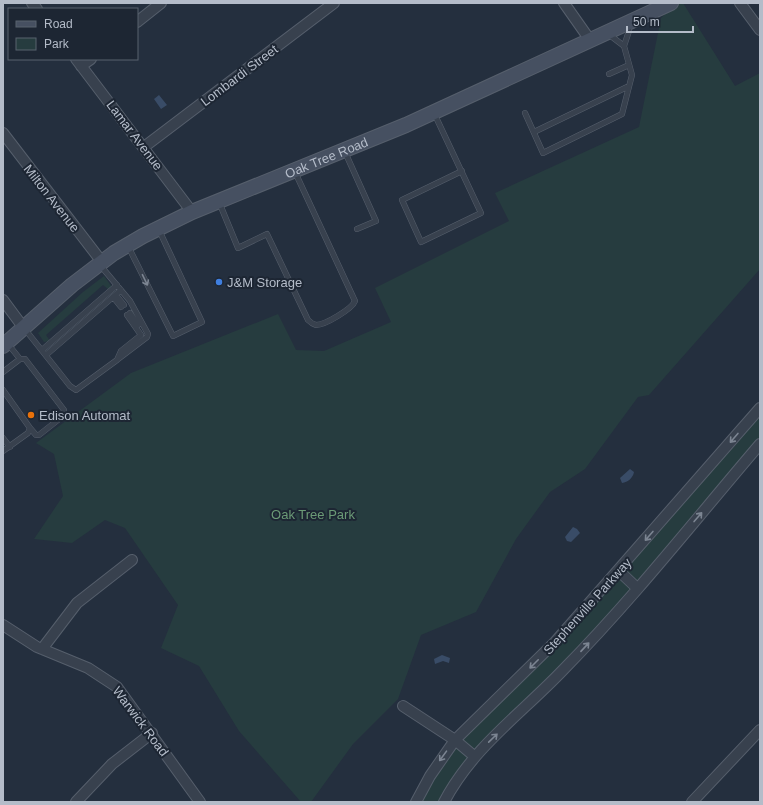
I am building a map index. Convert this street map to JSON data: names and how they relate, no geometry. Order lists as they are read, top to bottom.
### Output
{
  "streets": {
    "main road": ["Oak Tree Road"],
    "street": [
      "Lombardi Street",
      "Lamar Avenue",
      "Milton Avenue",
      "Stephenville Parkway",
      "Warwick Road"
    ]
  },
  "crossings": [
    ["Lombardi Street", "Lamar Avenue"],
    ["Lamar Avenue", "Oak Tree Road"],
    ["Oak Tree Road", "Milton Avenue"]
  ],
  "parks": ["Oak Tree Park"],
  "places": ["J&M Storage", "Edison Automat"],
  "legend": ["Road", "Park"],
  "scale_bar": "50 m"
}
